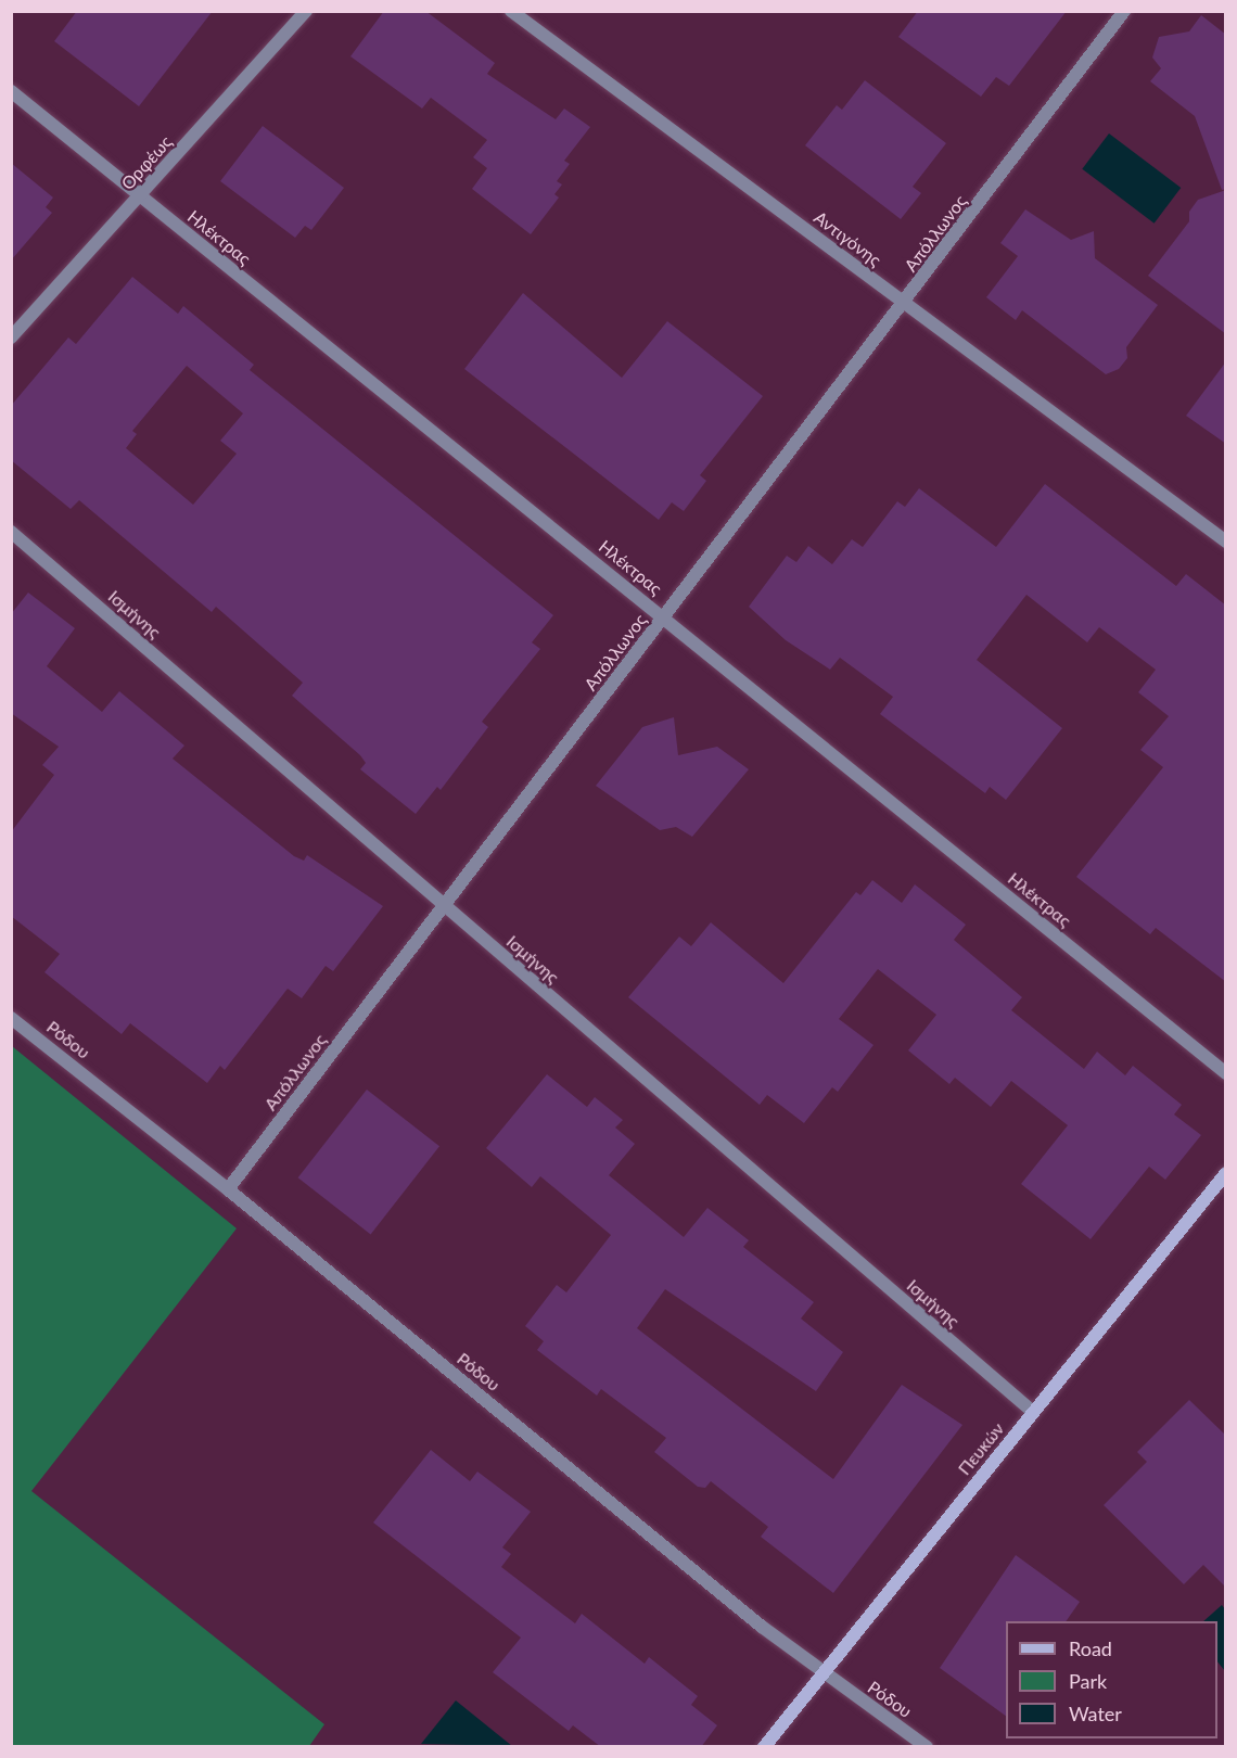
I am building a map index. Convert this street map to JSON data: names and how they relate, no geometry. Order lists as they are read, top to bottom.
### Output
{
  "streets": {
    "street": [
      "Ορφέως",
      "Απόλλωνος",
      "Ηλέκτρας",
      "Αντιγόνης",
      "Ισμήνης",
      "Ρόδου",
      "Πευκών"
    ]
  },
  "crossings": [
    ["Ορφέως", "Ηλέκτρας"],
    ["Απόλλωνος", "Ηλέκτρας"],
    ["Απόλλωνος", "Αντιγόνης"],
    ["Απόλλωνος", "Ισμήνης"],
    ["Απόλλωνος", "Ρόδου"],
    ["Ισμήνης", "Πευκών"],
    ["Ρόδου", "Πευκών"]
  ],
  "legend": ["Road", "Park", "Water"]
}
